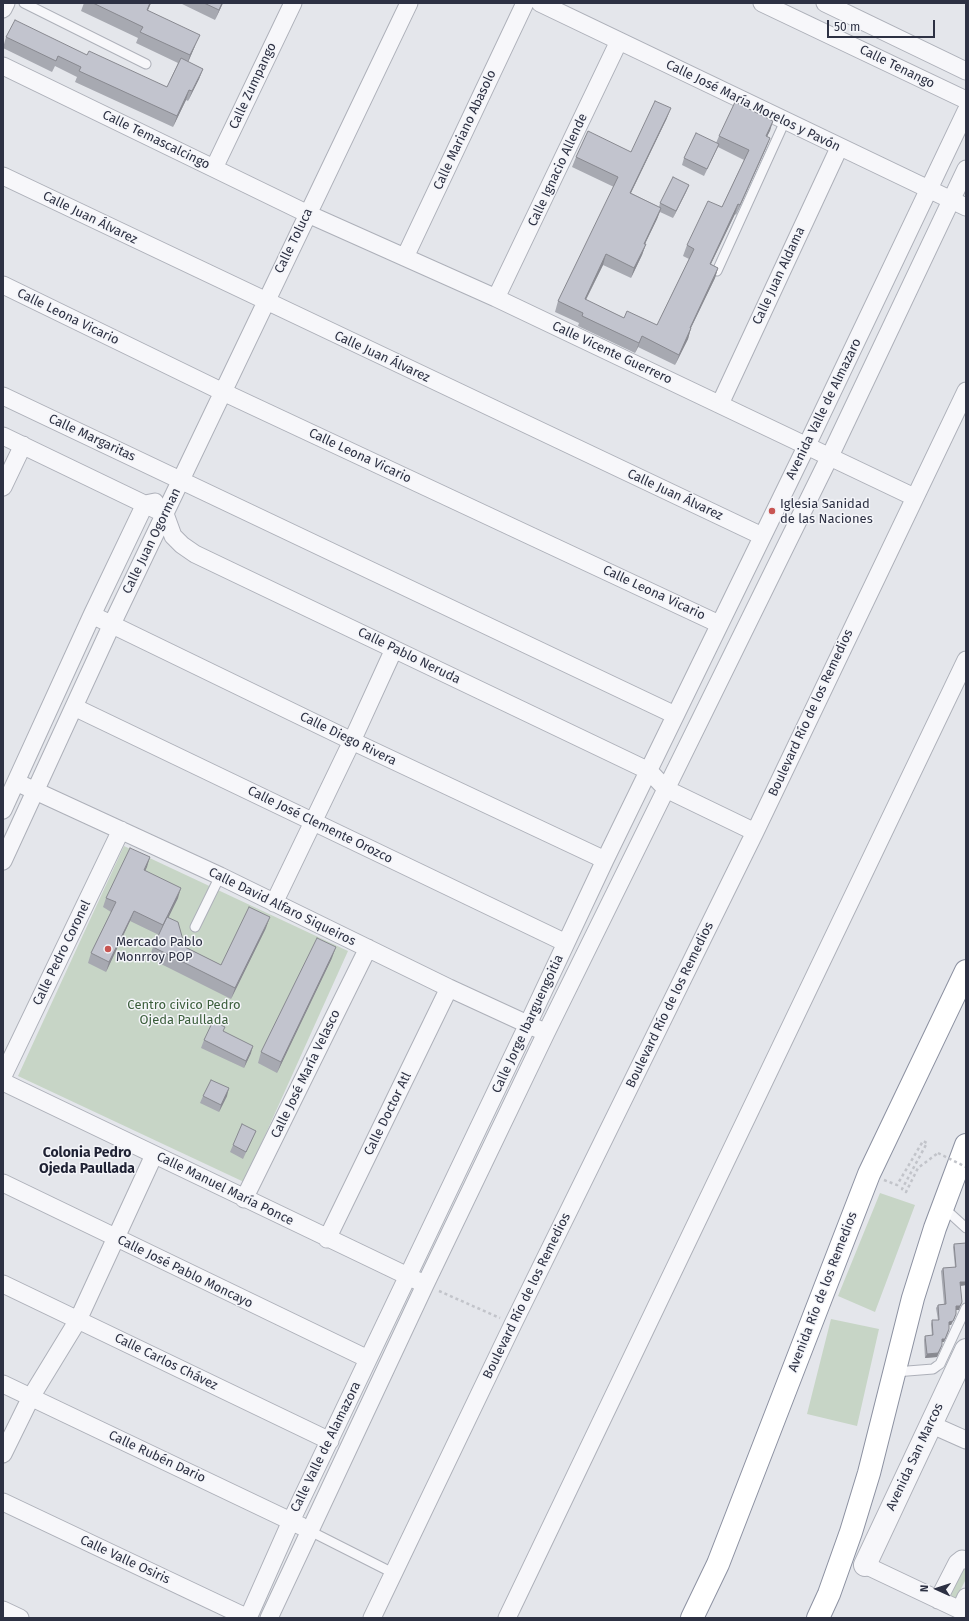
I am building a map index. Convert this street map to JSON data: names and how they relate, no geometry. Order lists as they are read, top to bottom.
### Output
{
  "streets": {
    "highway": ["Avenida Río de los Remedios"],
    "street": [
      "Calle Tenango",
      "Calle Zumpango",
      "Calle José María Morelos y Pavón",
      "Calle Mariano Abasolo",
      "Calle Temascalcingo",
      "Calle Ignacio Allende",
      "Calle Juan Álvarez",
      "Calle Toluca",
      "Calle Juan Aldama",
      "Calle Leona Vicario",
      "Calle Vicente Guerrero",
      "Avenida Valle de Almazaro",
      "Calle Margaritas",
      "Calle Juan Ogorman",
      "Calle Pablo Neruda",
      "Boulevard Río de los Remedios",
      "Calle Diego Rivera",
      "Calle José Clemente Orozco",
      "Calle David Alfaro Siqueiros",
      "Calle Pedro Coronel",
      "Calle Jorge Ibarguengoitia",
      "Calle José María Velasco",
      "Calle Doctor Atl",
      "Calle Manuel María Ponce",
      "Calle José Pablo Moncayo",
      "Calle Carlos Chávez",
      "Calle Valle de Alamazora",
      "Calle Rubén Dario",
      "Avenida San Marcos",
      "Calle Valle Osiris"
    ]
  },
  "crossings": [
    ["Calle Zumpango", "Calle Temascalcingo"],
    ["Calle José María Morelos y Pavón", "Calle Ignacio Allende"],
    ["Calle José María Morelos y Pavón", "Calle Juan Aldama"],
    ["Calle José María Morelos y Pavón", "Avenida Valle de Almazaro"],
    ["Calle Mariano Abasolo", "Calle Vicente Guerrero"],
    ["Calle Temascalcingo", "Calle Toluca"],
    ["Calle Temascalcingo", "Calle Vicente Guerrero"],
    ["Calle Ignacio Allende", "Calle Vicente Guerrero"],
    ["Calle Juan Álvarez", "Calle Toluca"],
    ["Calle Juan Álvarez", "Avenida Valle de Almazaro"],
    ["Calle Toluca", "Calle Leona Vicario"],
    ["Calle Toluca", "Calle Vicente Guerrero"],
    ["Calle Toluca", "Calle Margaritas"],
    ["Calle Toluca", "Calle Juan Ogorman"],
    ["Calle Juan Aldama", "Calle Vicente Guerrero"],
    ["Calle Leona Vicario", "Avenida Valle de Almazaro"],
    ["Calle Vicente Guerrero", "Avenida Valle de Almazaro"],
    ["Calle Vicente Guerrero", "Boulevard Río de los Remedios"],
    ["Avenida Valle de Almazaro", "Calle Pablo Neruda"],
    ["Avenida Valle de Almazaro", "Calle Jorge Ibarguengoitia"],
    ["Calle Margaritas", "Calle Juan Ogorman"],
    ["Calle Juan Ogorman", "Calle Pablo Neruda"],
    ["Calle Juan Ogorman", "Calle Diego Rivera"],
    ["Calle Juan Ogorman", "Calle José Clemente Orozco"],
    ["Calle Juan Ogorman", "Calle David Alfaro Siqueiros"],
    ["Calle Pablo Neruda", "Calle Jorge Ibarguengoitia"],
    ["Calle Diego Rivera", "Calle Jorge Ibarguengoitia"],
    ["Calle José Clemente Orozco", "Calle Jorge Ibarguengoitia"],
    ["Calle David Alfaro Siqueiros", "Calle Pedro Coronel"],
    ["Calle David Alfaro Siqueiros", "Calle Jorge Ibarguengoitia"],
    ["Calle David Alfaro Siqueiros", "Calle José María Velasco"],
    ["Calle David Alfaro Siqueiros", "Calle Doctor Atl"],
    ["Calle Jorge Ibarguengoitia", "Calle Manuel María Ponce"],
    ["Calle Jorge Ibarguengoitia", "Calle Valle de Alamazora"],
    ["Calle José María Velasco", "Calle Manuel María Ponce"],
    ["Calle Doctor Atl", "Calle Manuel María Ponce"],
    ["Calle Manuel María Ponce", "Calle Valle de Alamazora"],
    ["Calle José Pablo Moncayo", "Calle Valle de Alamazora"],
    ["Calle Carlos Chávez", "Calle Valle de Alamazora"],
    ["Calle Valle de Alamazora", "Calle Rubén Dario"],
    ["Calle Valle de Alamazora", "Calle Valle Osiris"]
  ],
  "districts": ["Colonia Pedro Ojeda Paullada"],
  "parks": ["Centro civico Pedro Ojeda Paullada"],
  "places": ["Iglesia Sanidad de las Naciones", "Mercado Pablo Monrroy POP"],
  "scale_bar": "50 m",
  "north": "left"
}
